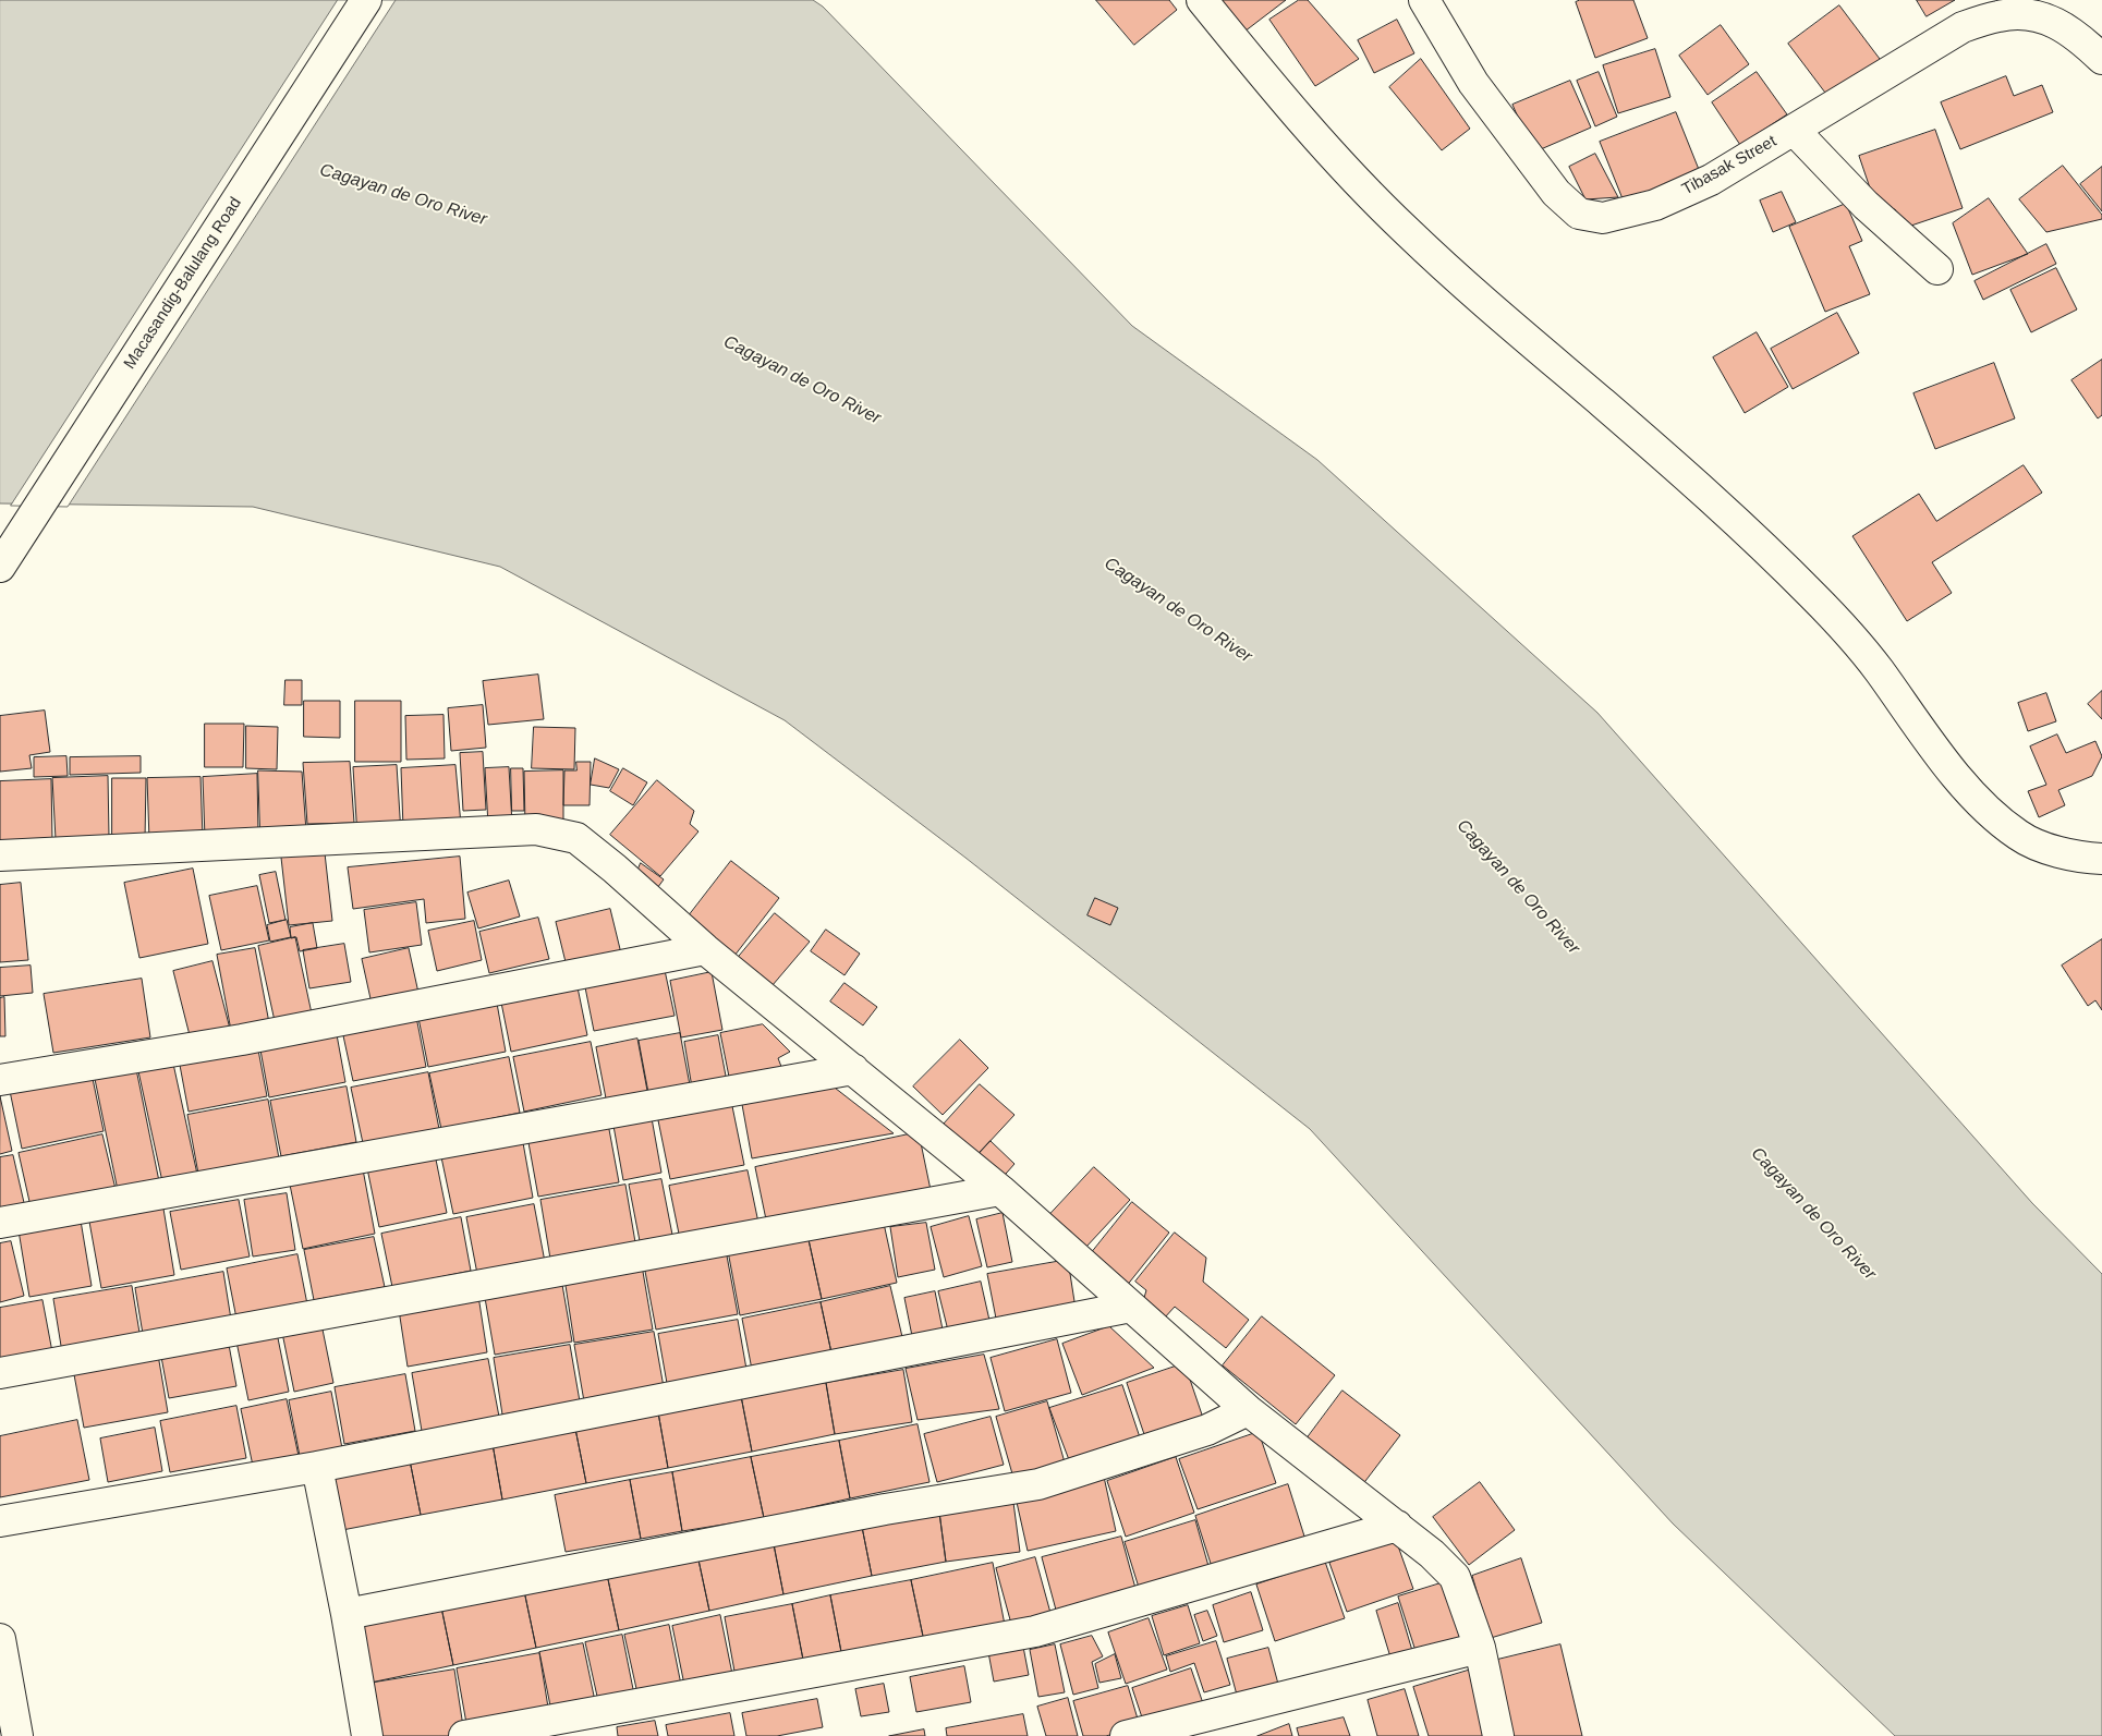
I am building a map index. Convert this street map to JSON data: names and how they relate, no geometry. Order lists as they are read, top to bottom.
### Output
{
  "streets": {
    "street": ["Tibasak Street", "Macasandig-Balulang Road"]
  },
  "water": ["Cagayan de Oro River"]
}
